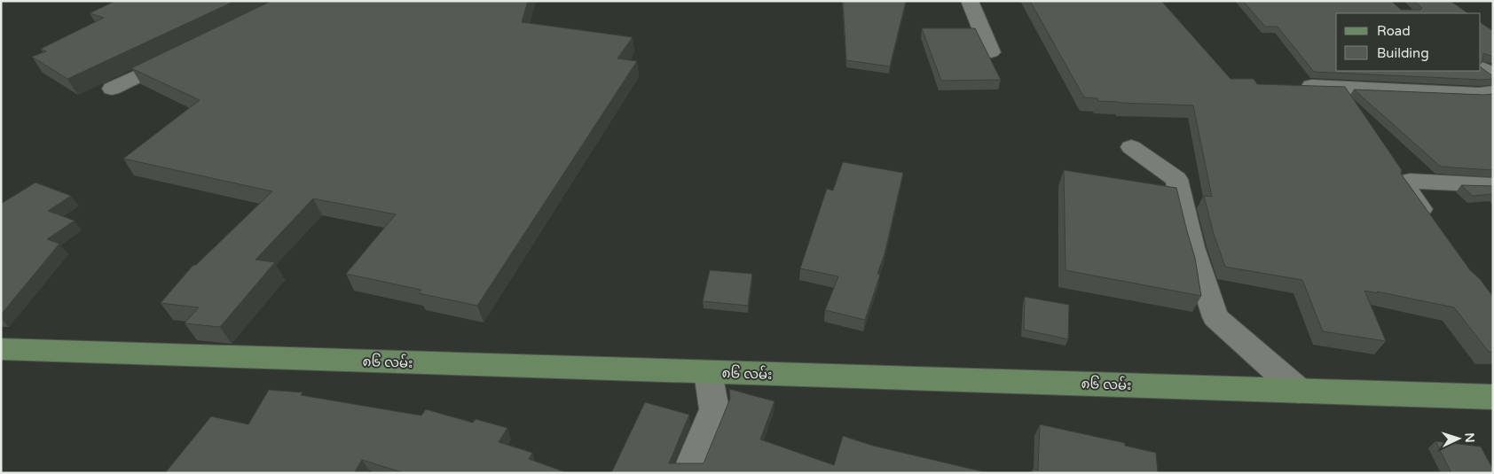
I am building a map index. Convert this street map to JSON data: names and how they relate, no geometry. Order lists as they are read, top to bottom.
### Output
{
  "streets": {
    "street": ["၈၆ လမ်း"]
  },
  "legend": ["Road", "Building"],
  "north": "right"
}
